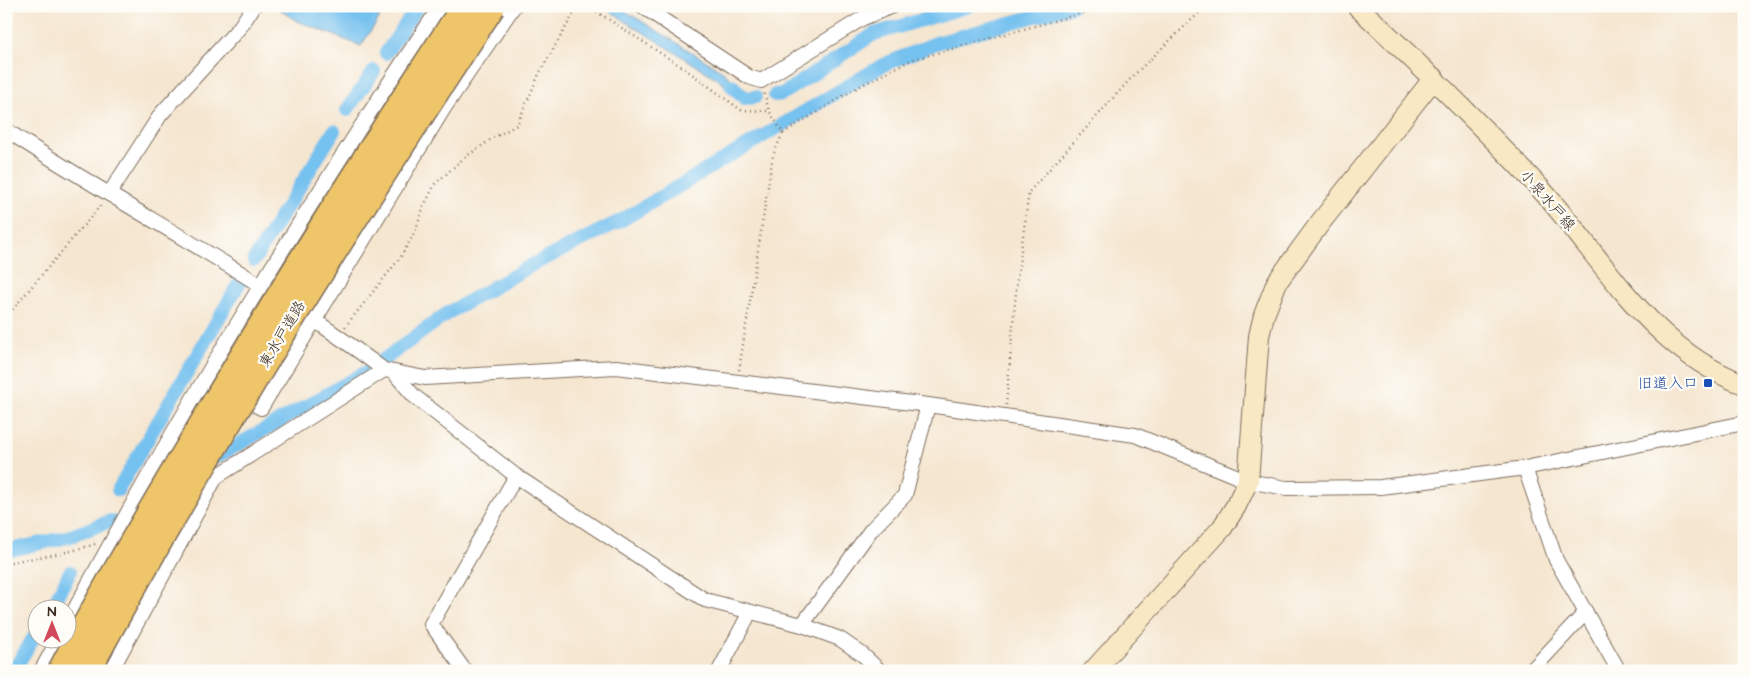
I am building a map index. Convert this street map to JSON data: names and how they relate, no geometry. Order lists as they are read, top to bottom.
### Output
{
  "streets": {
    "highway": ["東水戸道路"],
    "street": ["小泉水戸線"]
  },
  "places": {
    "transit": ["旧道入口"]
  },
  "north": "top"
}
